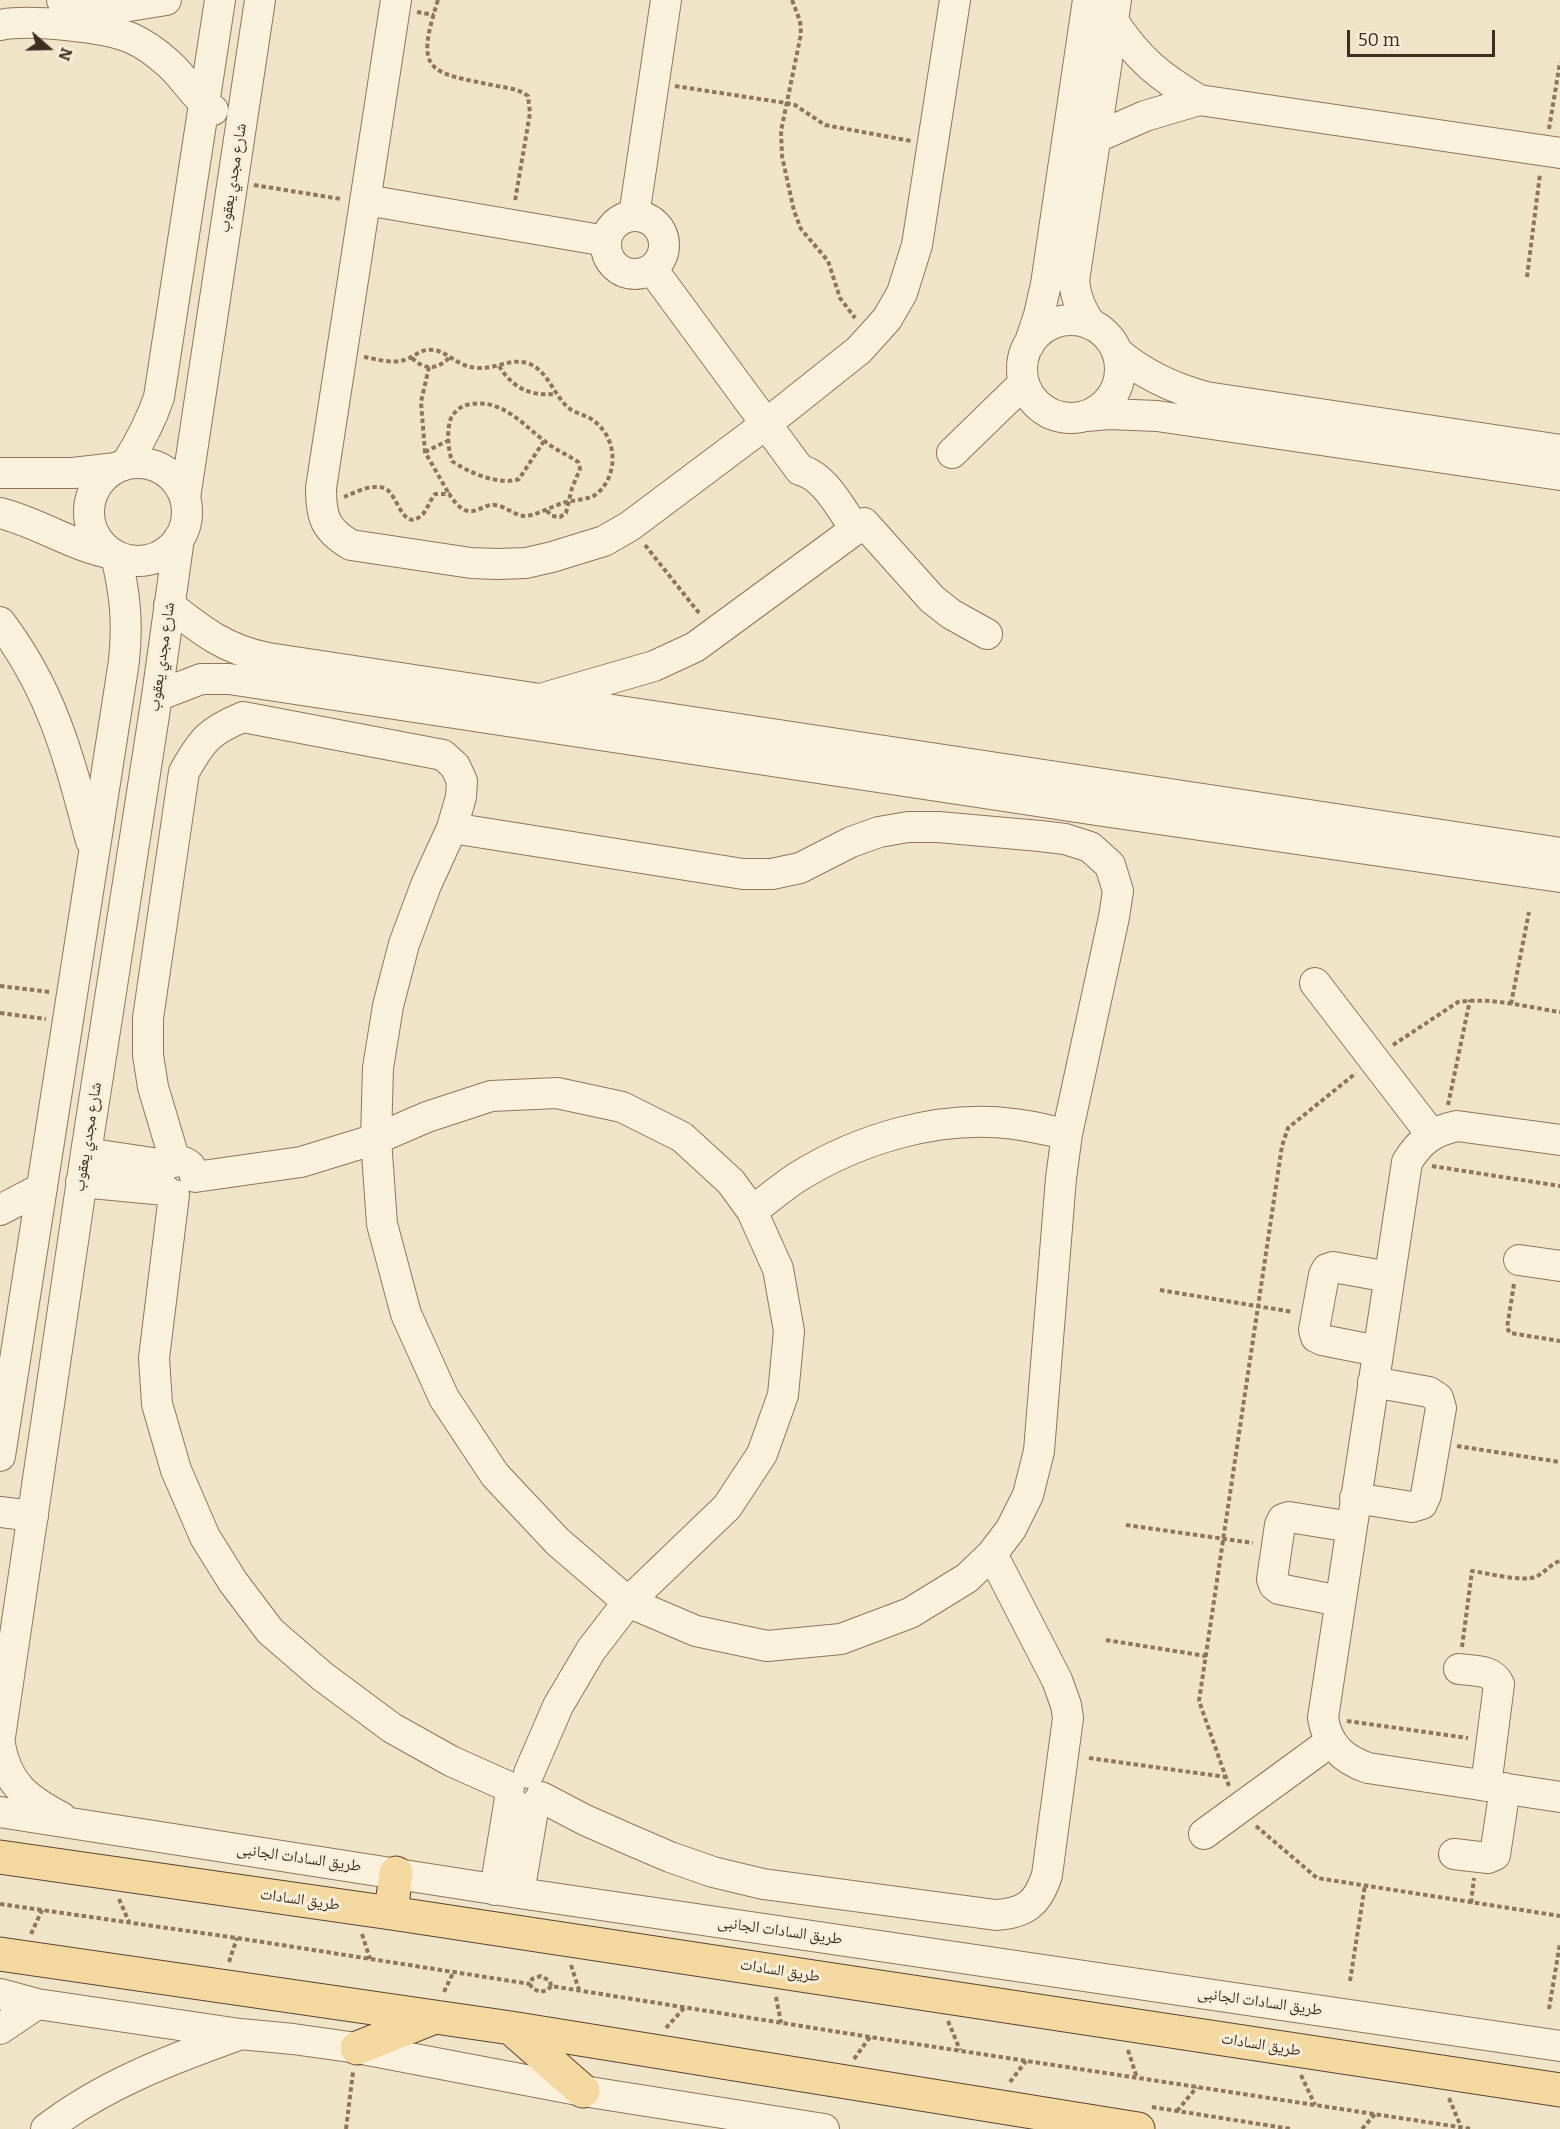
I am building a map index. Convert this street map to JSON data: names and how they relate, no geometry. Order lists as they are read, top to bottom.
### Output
{
  "streets": {
    "main road": ["طريق السادات"],
    "street": ["شارع مجدي يعقوب", "طريق السادات الجانبى"]
  },
  "scale_bar": "50 m",
  "north": "right"
}
